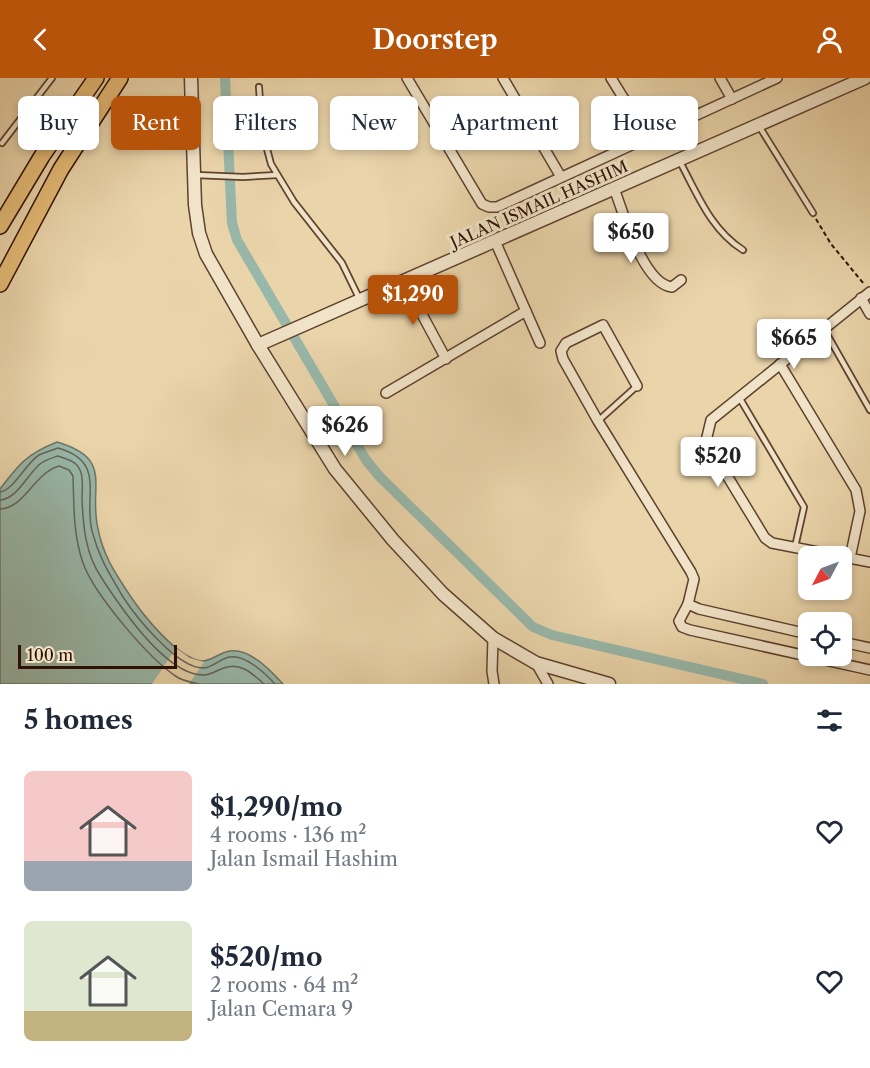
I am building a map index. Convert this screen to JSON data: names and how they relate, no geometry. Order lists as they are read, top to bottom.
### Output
{
  "streets": {
    "street": ["JALAN ISMAIL HASHIM"]
  },
  "scale_bar": "100 m",
  "north": "bottom left",
  "page": {
    "header": "Doorstep",
    "chip": [
      "Buy",
      "Rent",
      "Filters",
      "New",
      "Apartment",
      "House"
    ],
    "price": [
      "$650",
      "$1,290",
      "$665",
      "$626",
      "$520"
    ],
    "scale": "100 m",
    "heading": "5 homes",
    "list": [
      {
        "name": "$1,290/mo",
        "note": "4 rooms · 136 m² · Jalan Ismail Hashim"
      },
      {
        "name": "$520/mo",
        "note": "2 rooms · 64 m² · Jalan Cemara 9"
      }
    ]
  }
}
